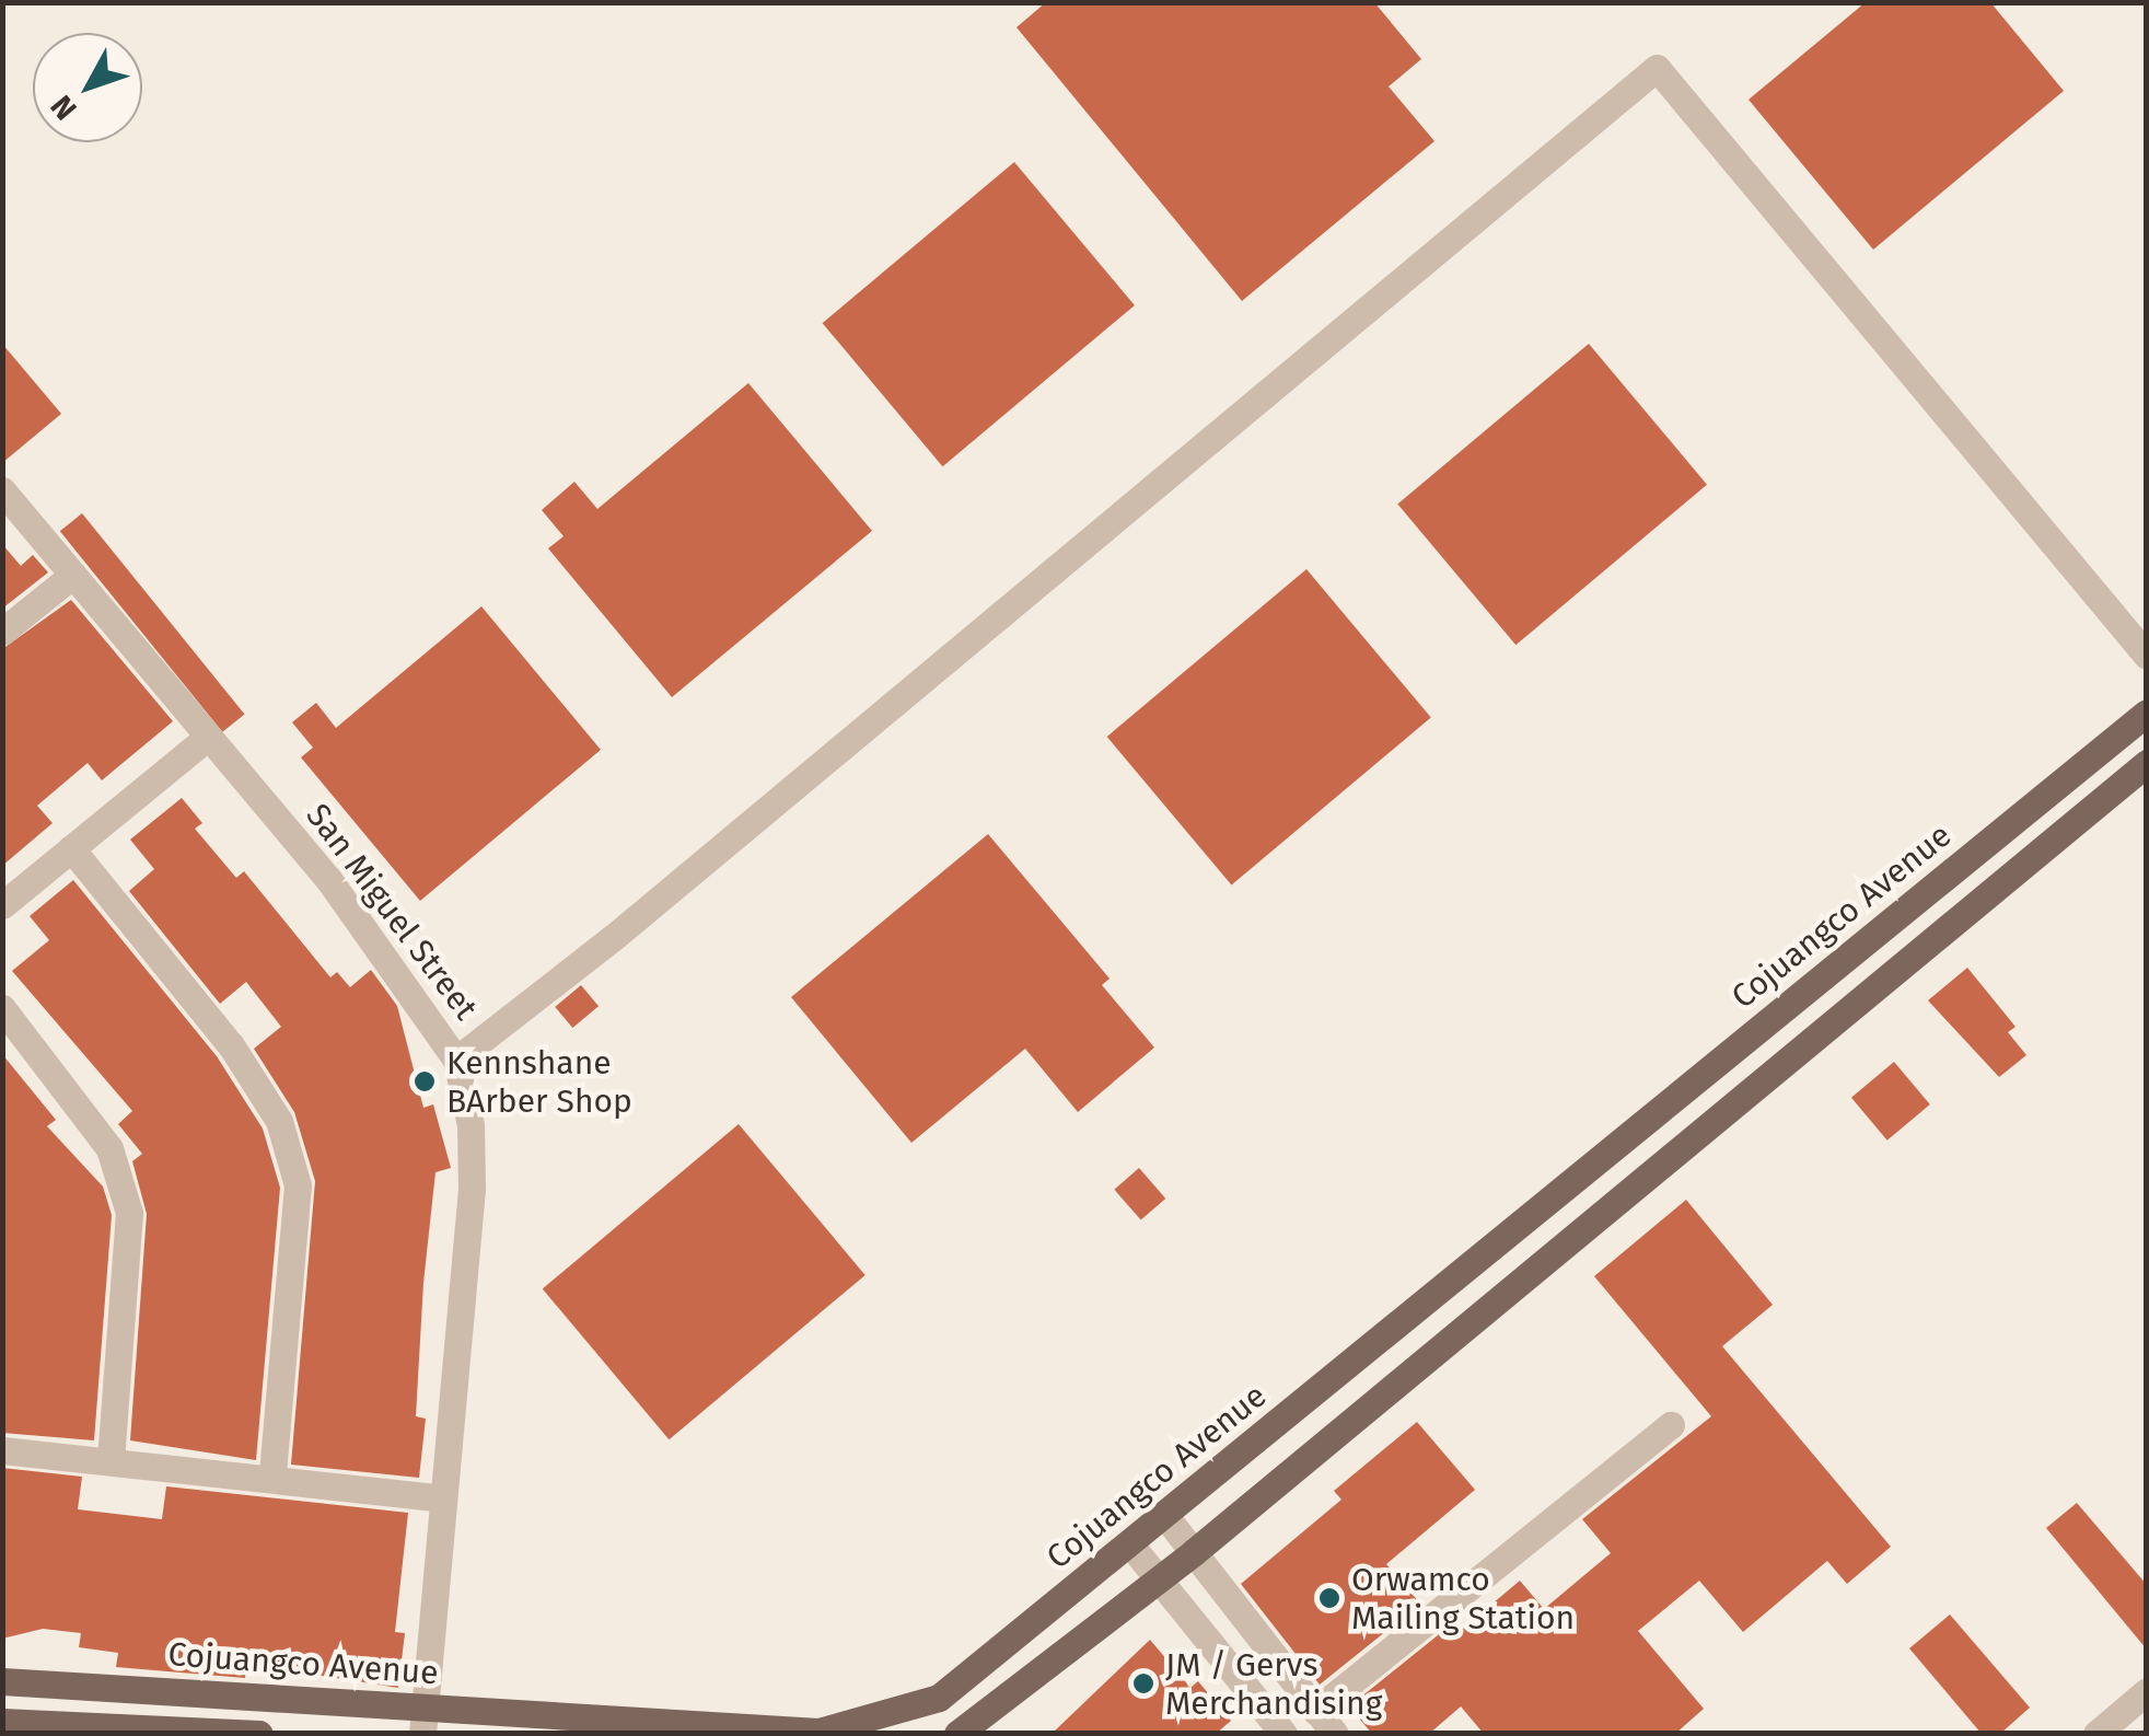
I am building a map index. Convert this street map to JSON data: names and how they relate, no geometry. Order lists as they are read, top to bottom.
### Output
{
  "streets": {
    "main road": ["Cojuangco Avenue"],
    "street": ["San Miguel Street"]
  },
  "crossings": [
    ["San Miguel Street", "Cojuangco Avenue"]
  ],
  "places": ["Kennshane BArber Shop", "Orwamco Mailing Station", "JM / Gervs Merchandising"],
  "north": "bottom left"
}
